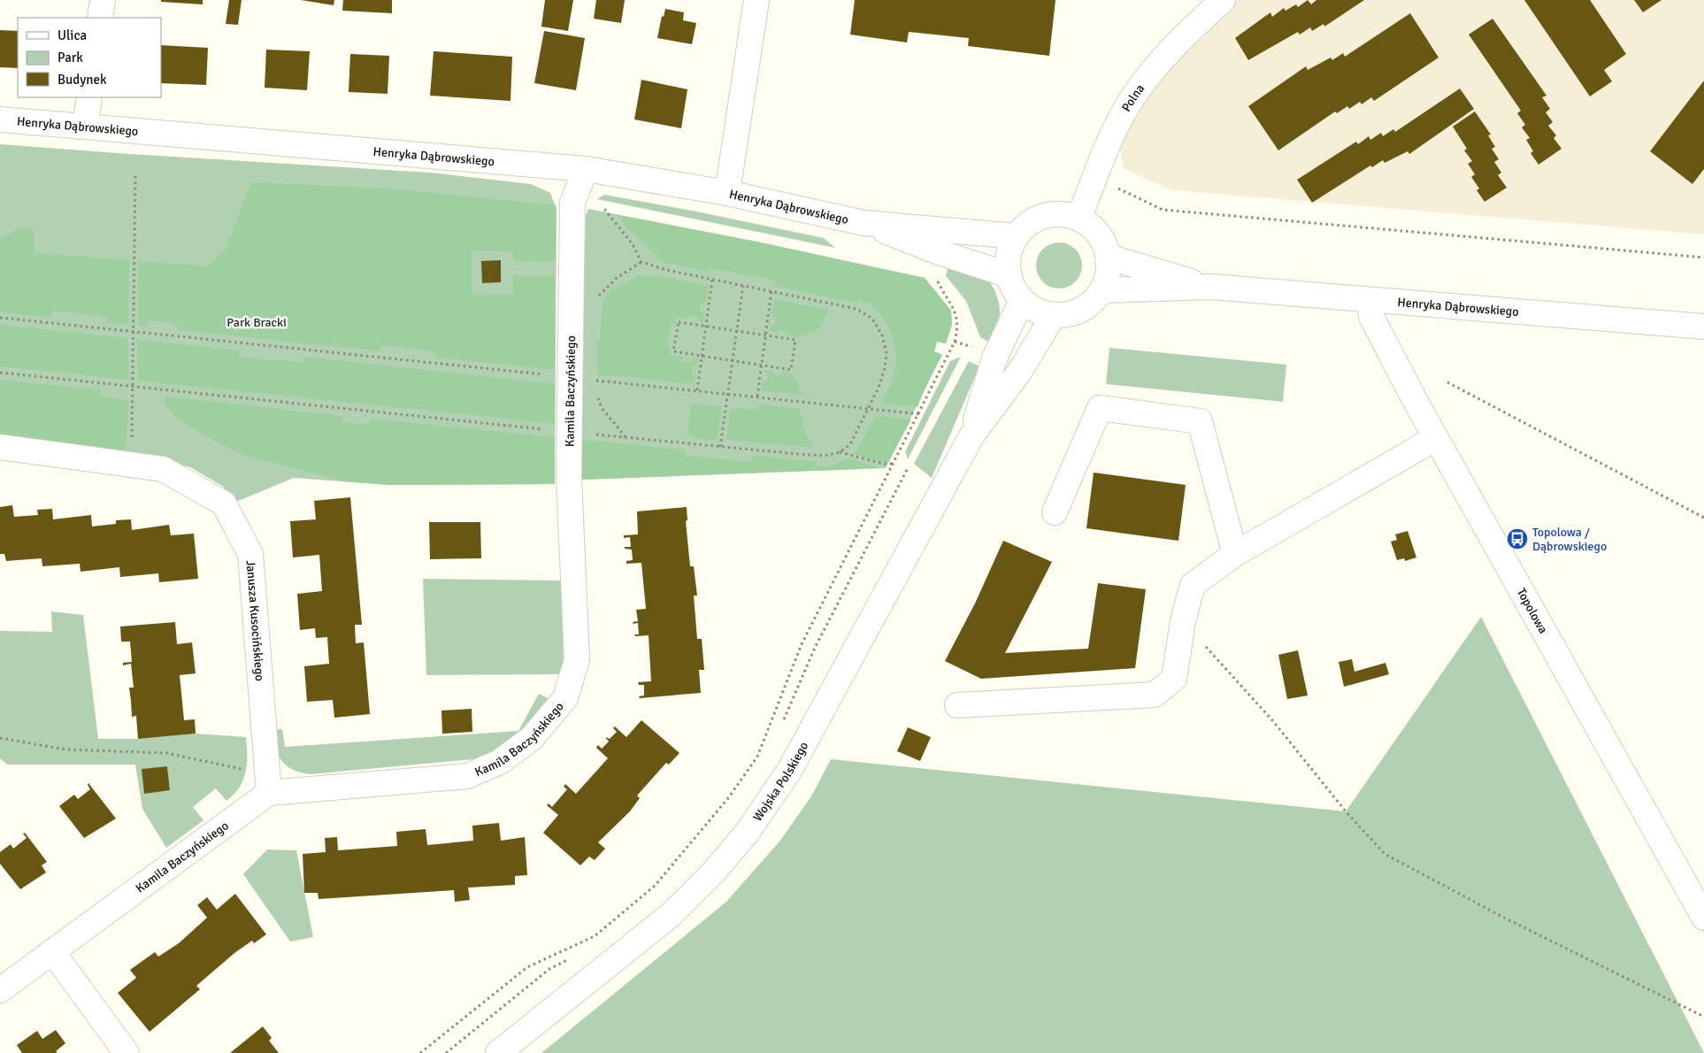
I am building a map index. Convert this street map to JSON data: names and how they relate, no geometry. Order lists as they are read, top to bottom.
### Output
{
  "streets": {
    "street": [
      "Polna",
      "Henryka Dąbrowskiego",
      "Kamila Baczyńskiego",
      "Topolowa",
      "Janusza Kusocińskiego",
      "Wojska Polskiego"
    ]
  },
  "crossings": [
    ["Henryka Dąbrowskiego", "Kamila Baczyńskiego"],
    ["Henryka Dąbrowskiego", "Topolowa"],
    ["Kamila Baczyńskiego", "Janusza Kusocińskiego"]
  ],
  "parks": ["Park Bracki"],
  "places": {
    "bus stop": ["Topolowa / Dąbrowskiego"]
  },
  "legend": ["Ulica", "Park", "Budynek"]
}
